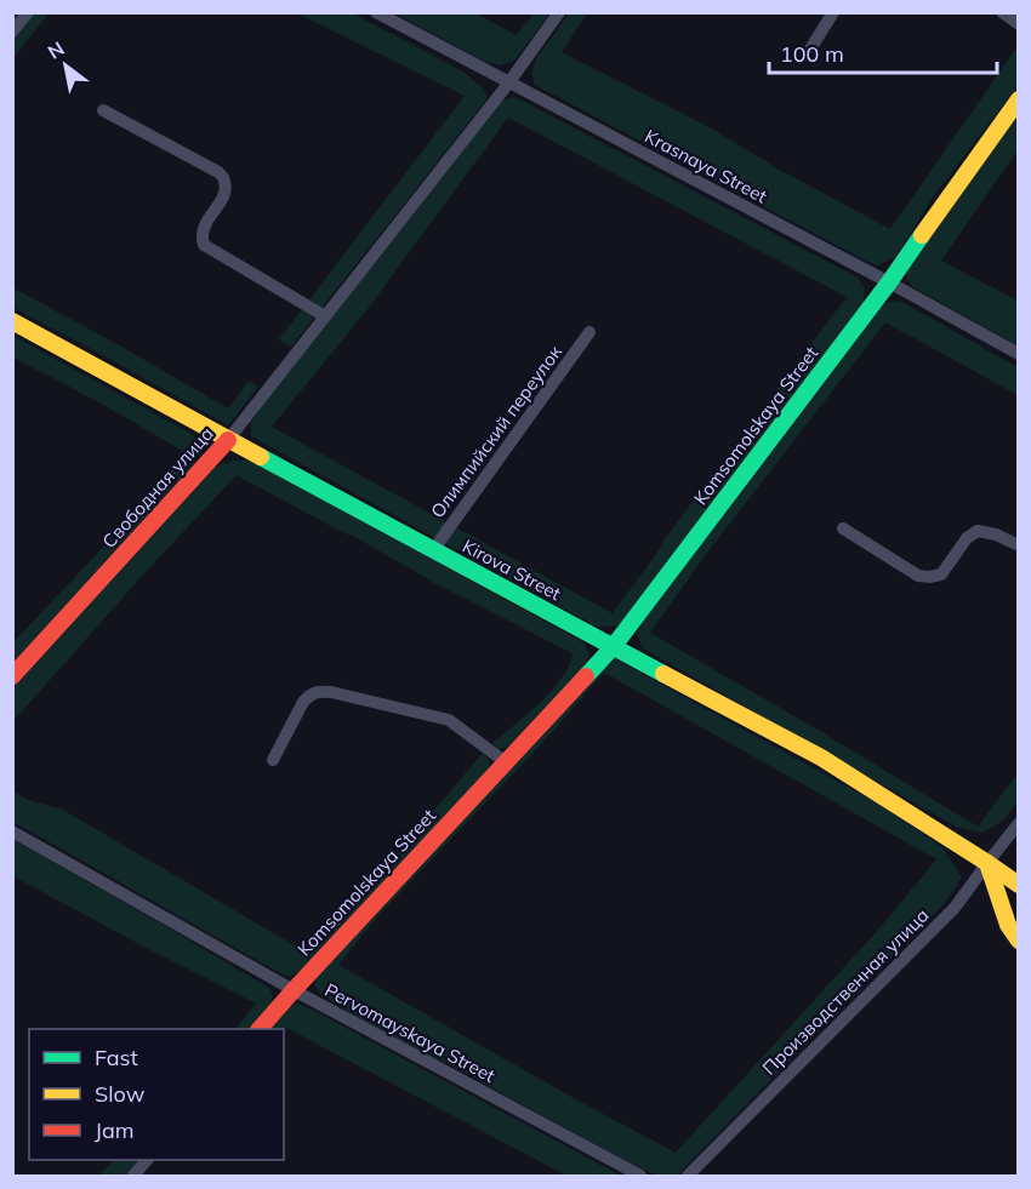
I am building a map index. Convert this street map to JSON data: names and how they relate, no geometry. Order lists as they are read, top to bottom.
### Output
{
  "streets": {
    "street": [
      "Krasnaya Street",
      "Komsomolskaya Street",
      "Олимпийский переулок",
      "Свободная улица",
      "Kirova Street",
      "Производственная улица",
      "Pervomayskaya Street"
    ]
  },
  "crossings": [
    ["Krasnaya Street", "Komsomolskaya Street"],
    ["Krasnaya Street", "Свободная улица"],
    ["Komsomolskaya Street", "Kirova Street"],
    ["Komsomolskaya Street", "Pervomayskaya Street"],
    ["Олимпийский переулок", "Kirova Street"],
    ["Свободная улица", "Kirova Street"],
    ["Kirova Street", "Производственная улица"]
  ],
  "legend": ["Fast", "Slow", "Jam"],
  "scale_bar": "100 m",
  "north": "top left"
}
